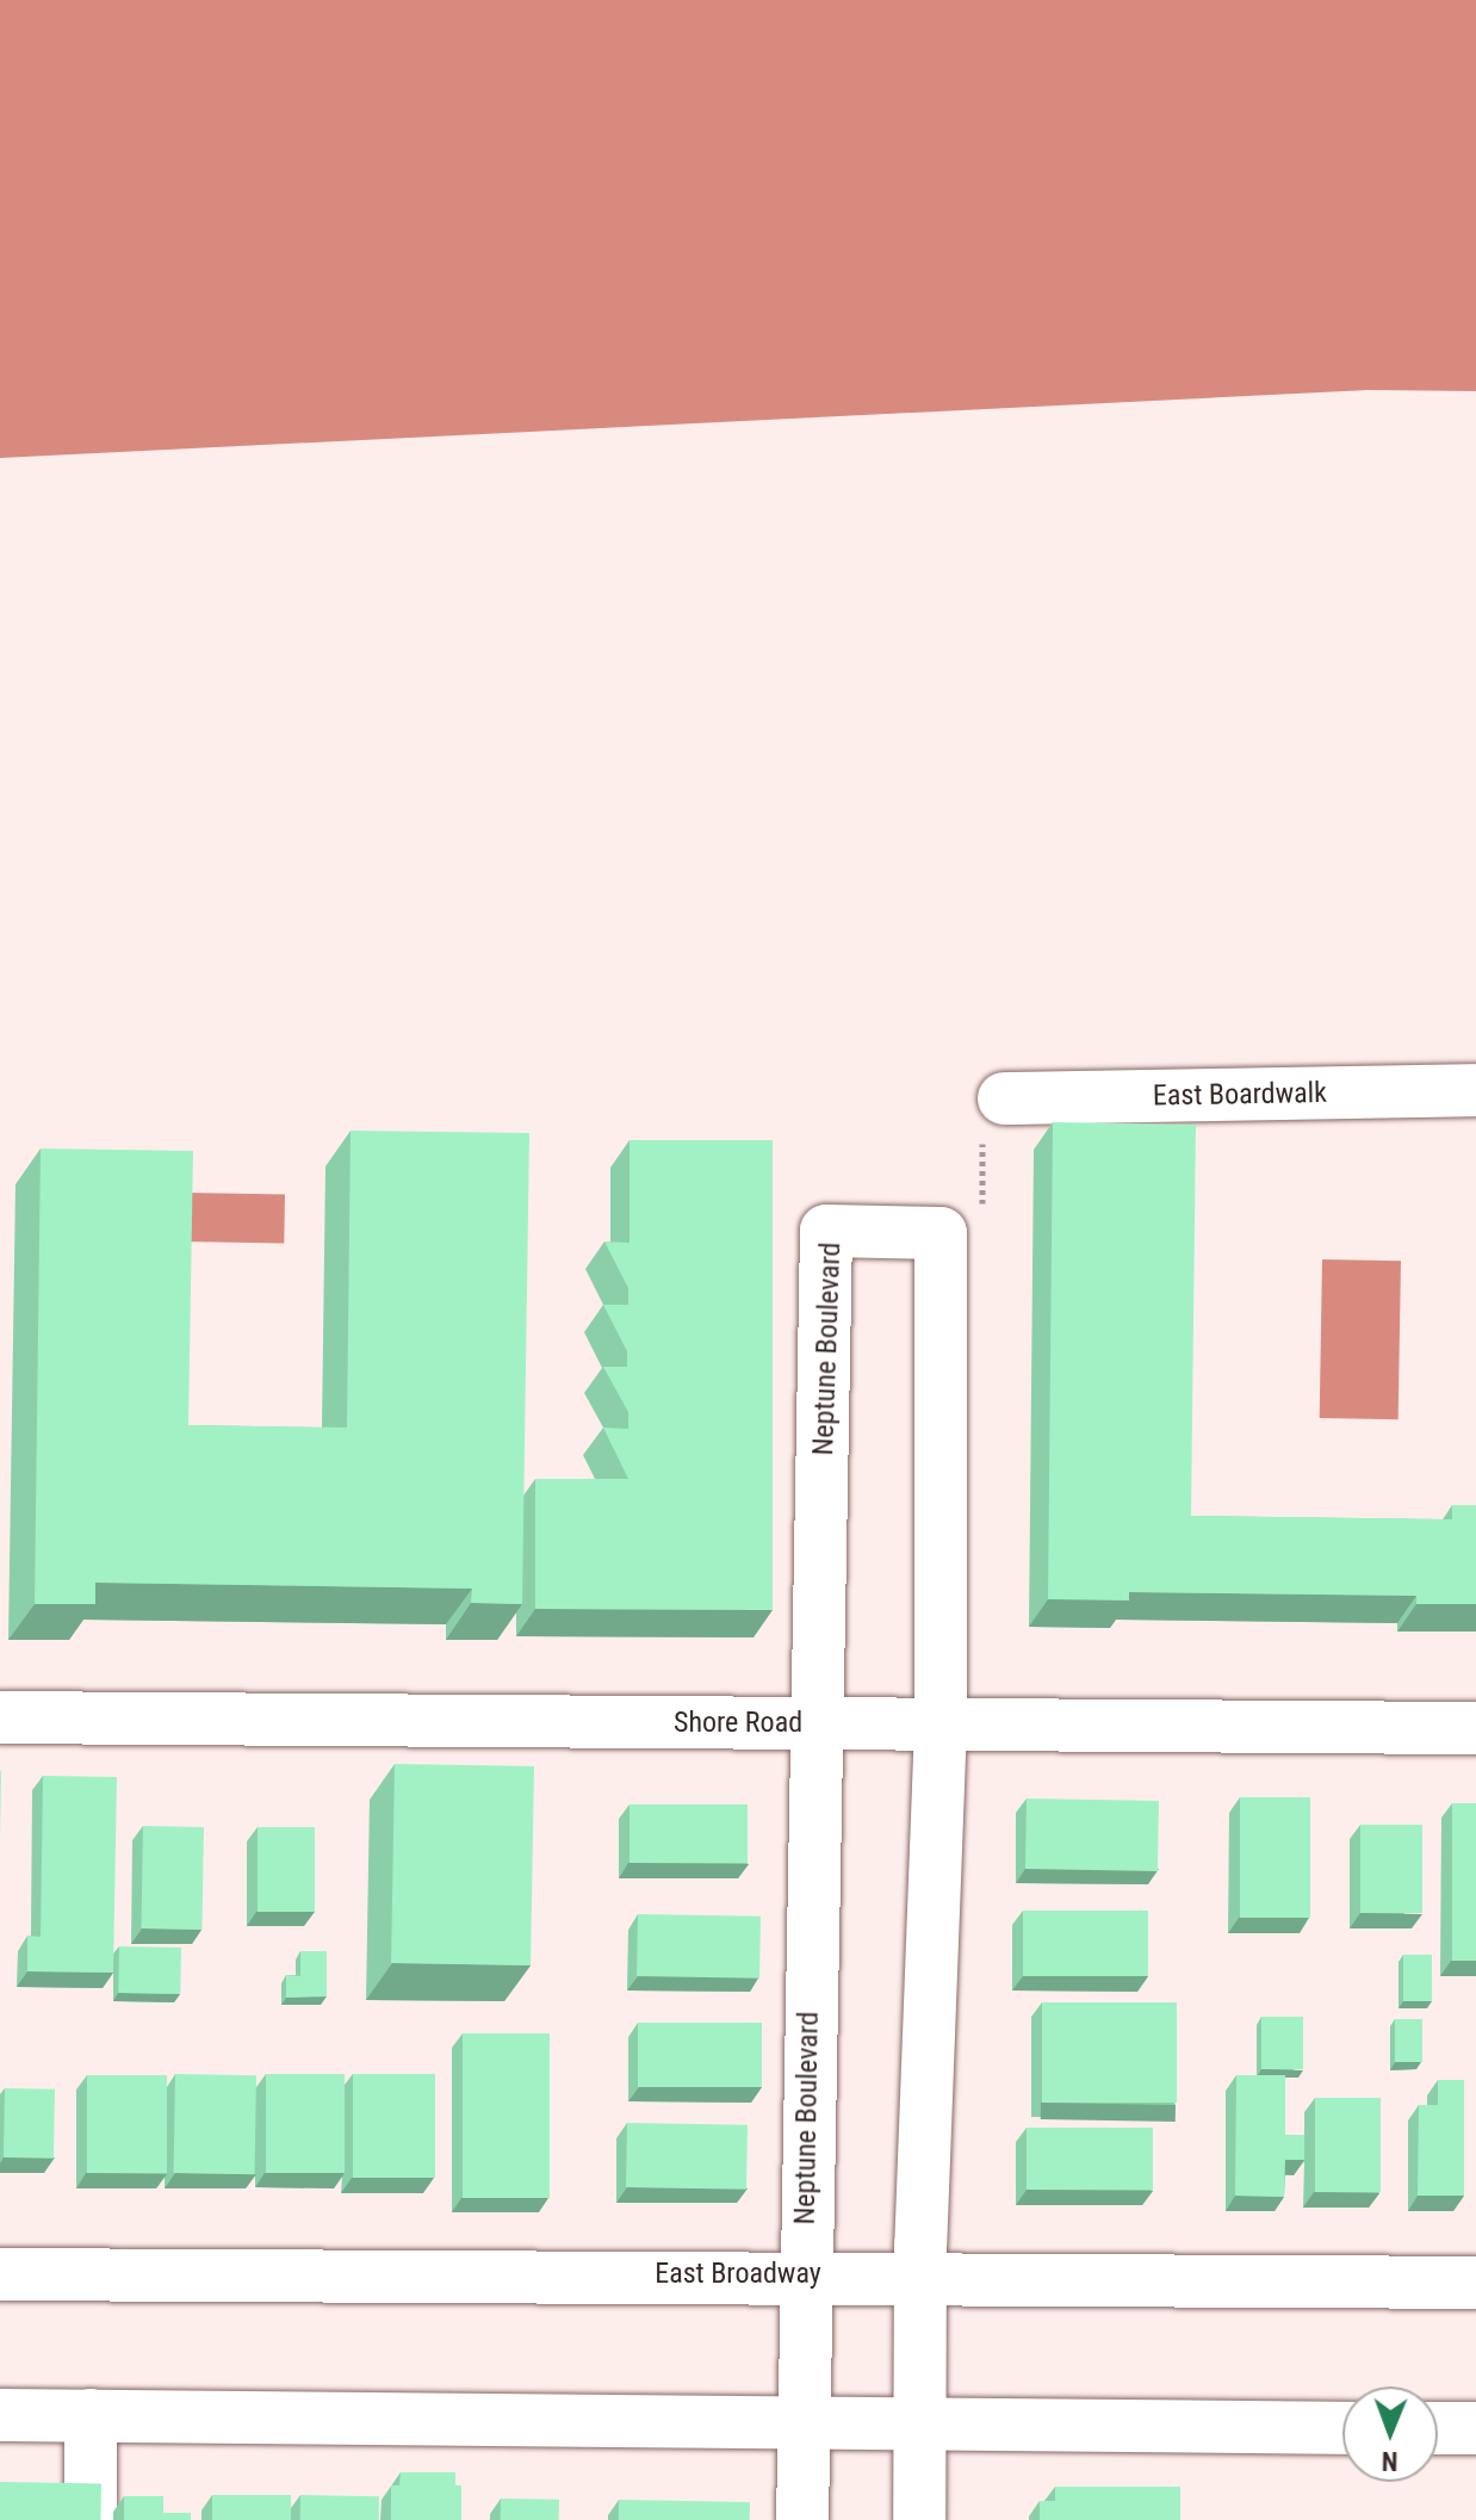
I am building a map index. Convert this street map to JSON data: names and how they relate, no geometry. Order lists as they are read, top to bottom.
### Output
{
  "streets": {
    "street": [
      "East Boardwalk",
      "Neptune Boulevard",
      "Shore Road",
      "East Broadway"
    ]
  },
  "crossings": [
    ["Neptune Boulevard", "Shore Road"],
    ["Neptune Boulevard", "East Broadway"]
  ],
  "north": "bottom"
}
